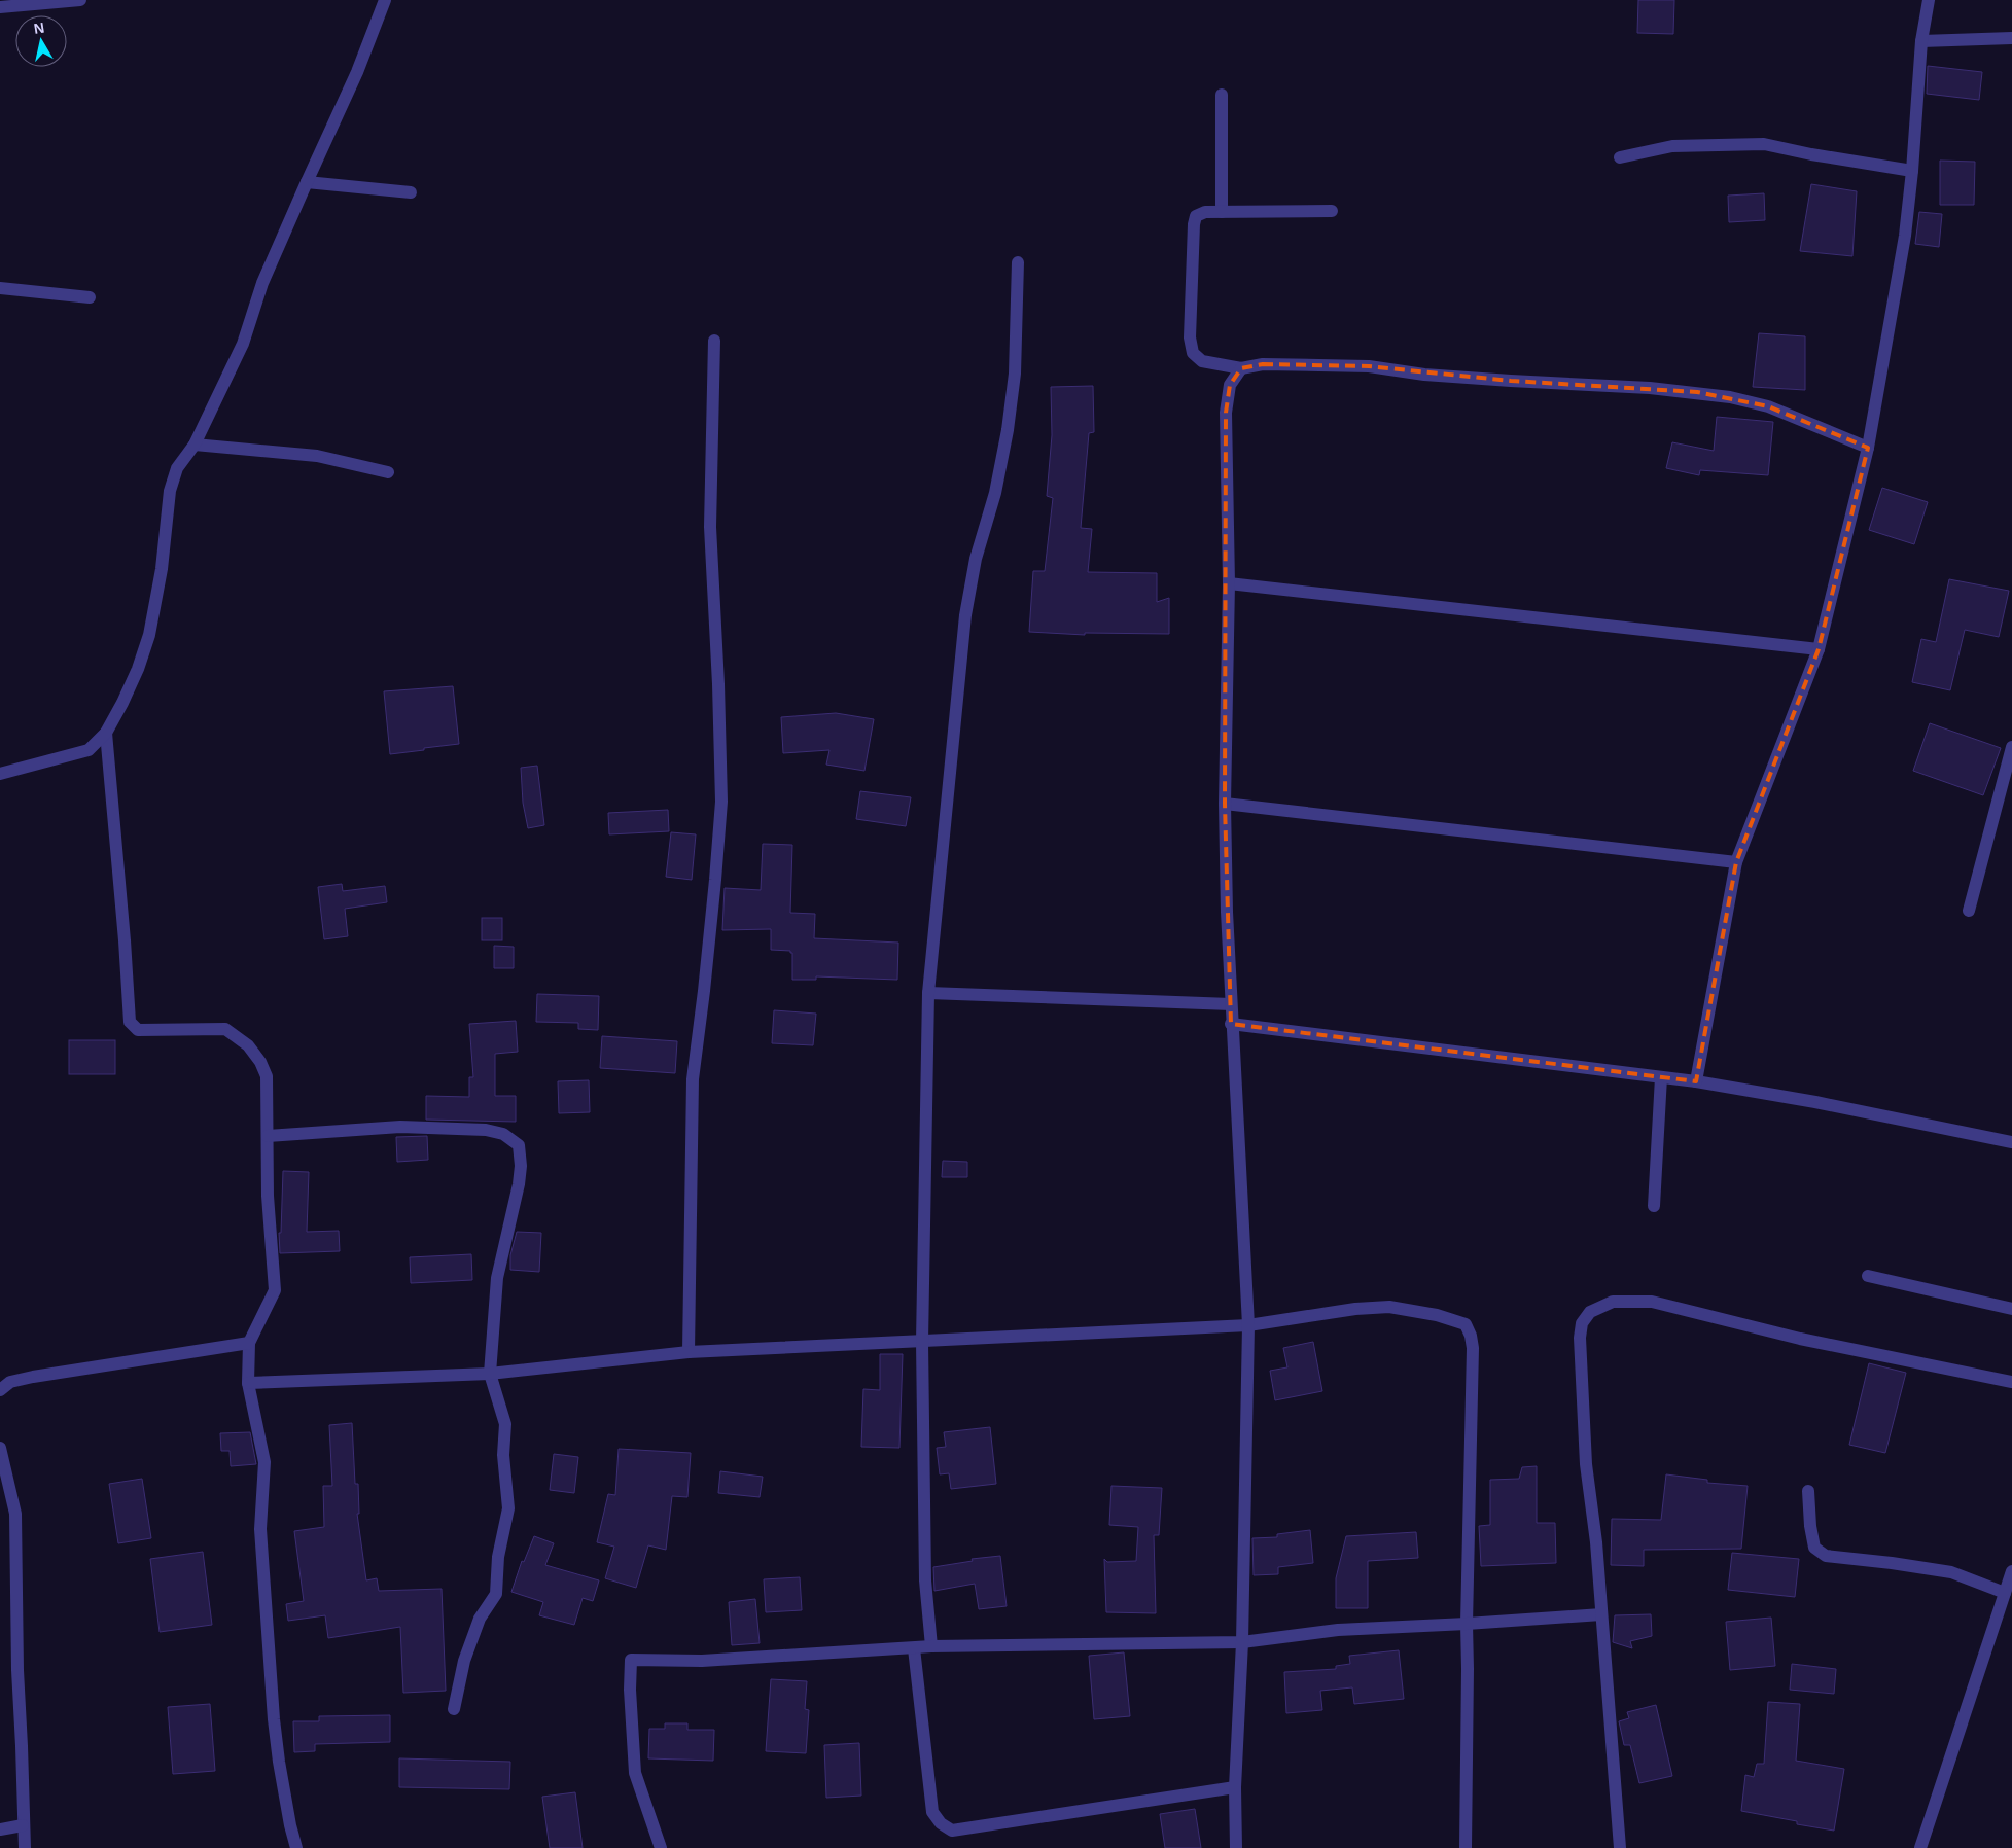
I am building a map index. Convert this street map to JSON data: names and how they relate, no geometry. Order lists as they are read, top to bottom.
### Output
{
  "north": "top"
}
